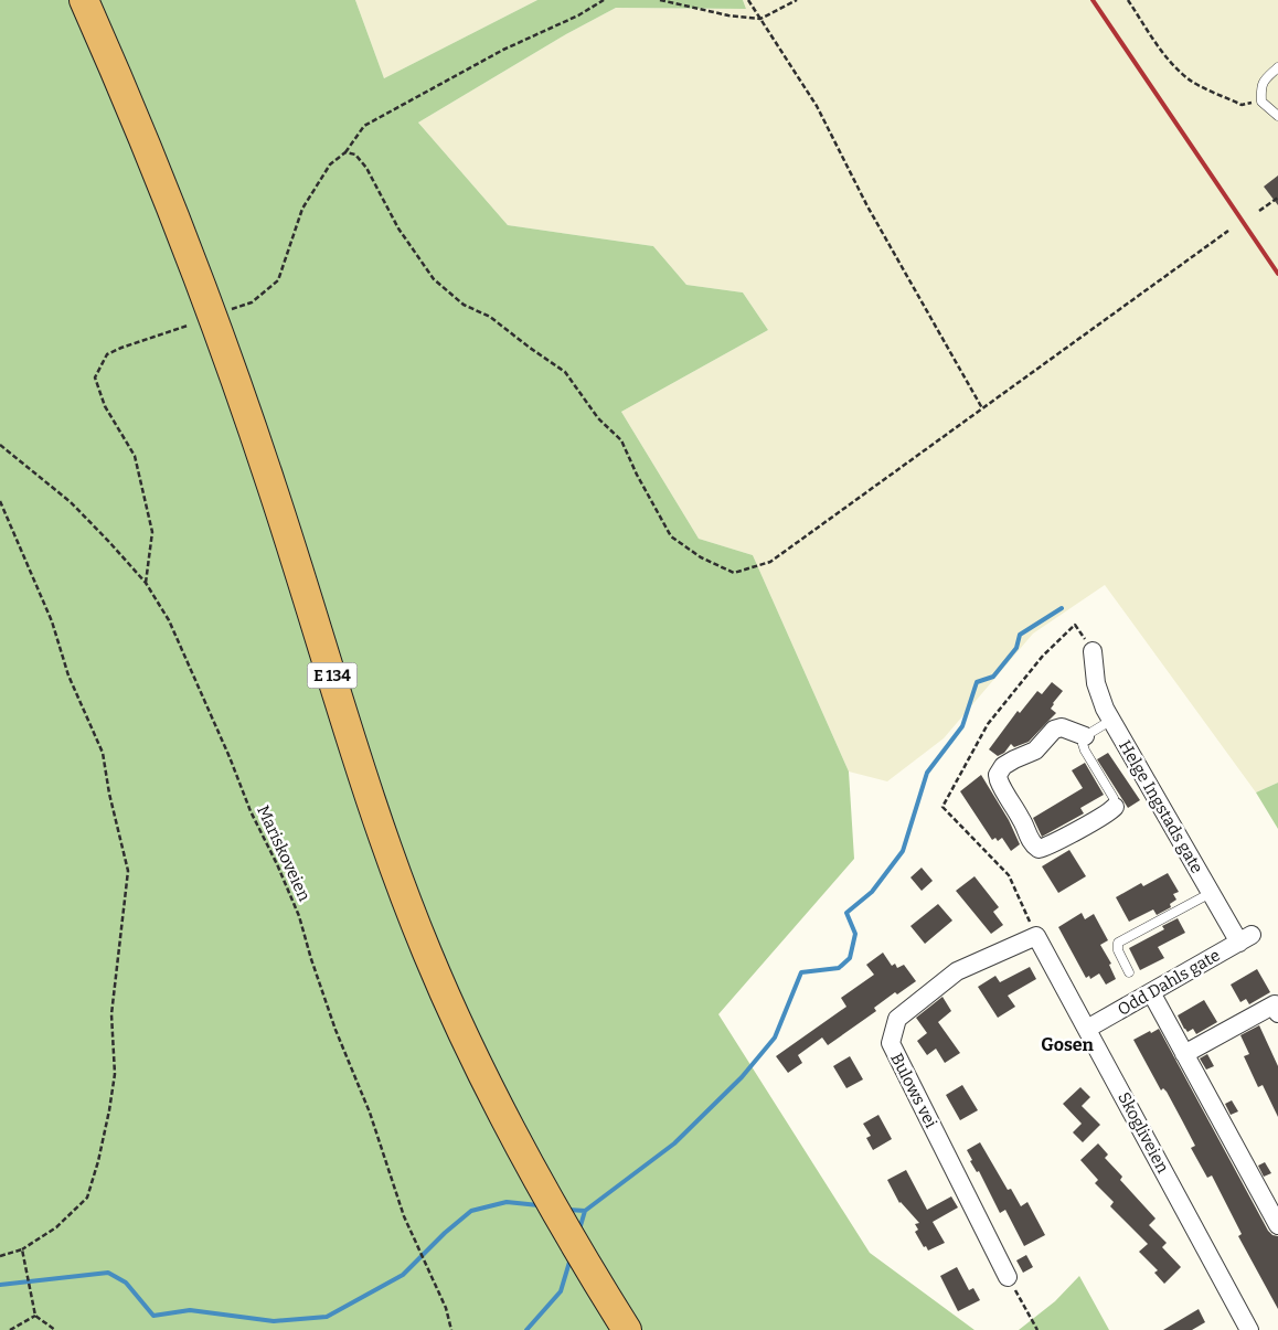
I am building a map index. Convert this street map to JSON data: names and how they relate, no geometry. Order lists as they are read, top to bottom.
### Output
{
  "streets": {
    "highway": ["E 134"],
    "street": [
      "Helge Ingstads gate",
      "Odd Dahls gate",
      "Bulows vei",
      "Skogliveien"
    ],
    "path": ["Mariskoveien"]
  },
  "crossings": [
    ["Helge Ingstads gate", "Odd Dahls gate"],
    ["Odd Dahls gate", "Skogliveien"],
    ["Bulows vei", "Skogliveien"]
  ],
  "districts": ["Gosen"]
}
